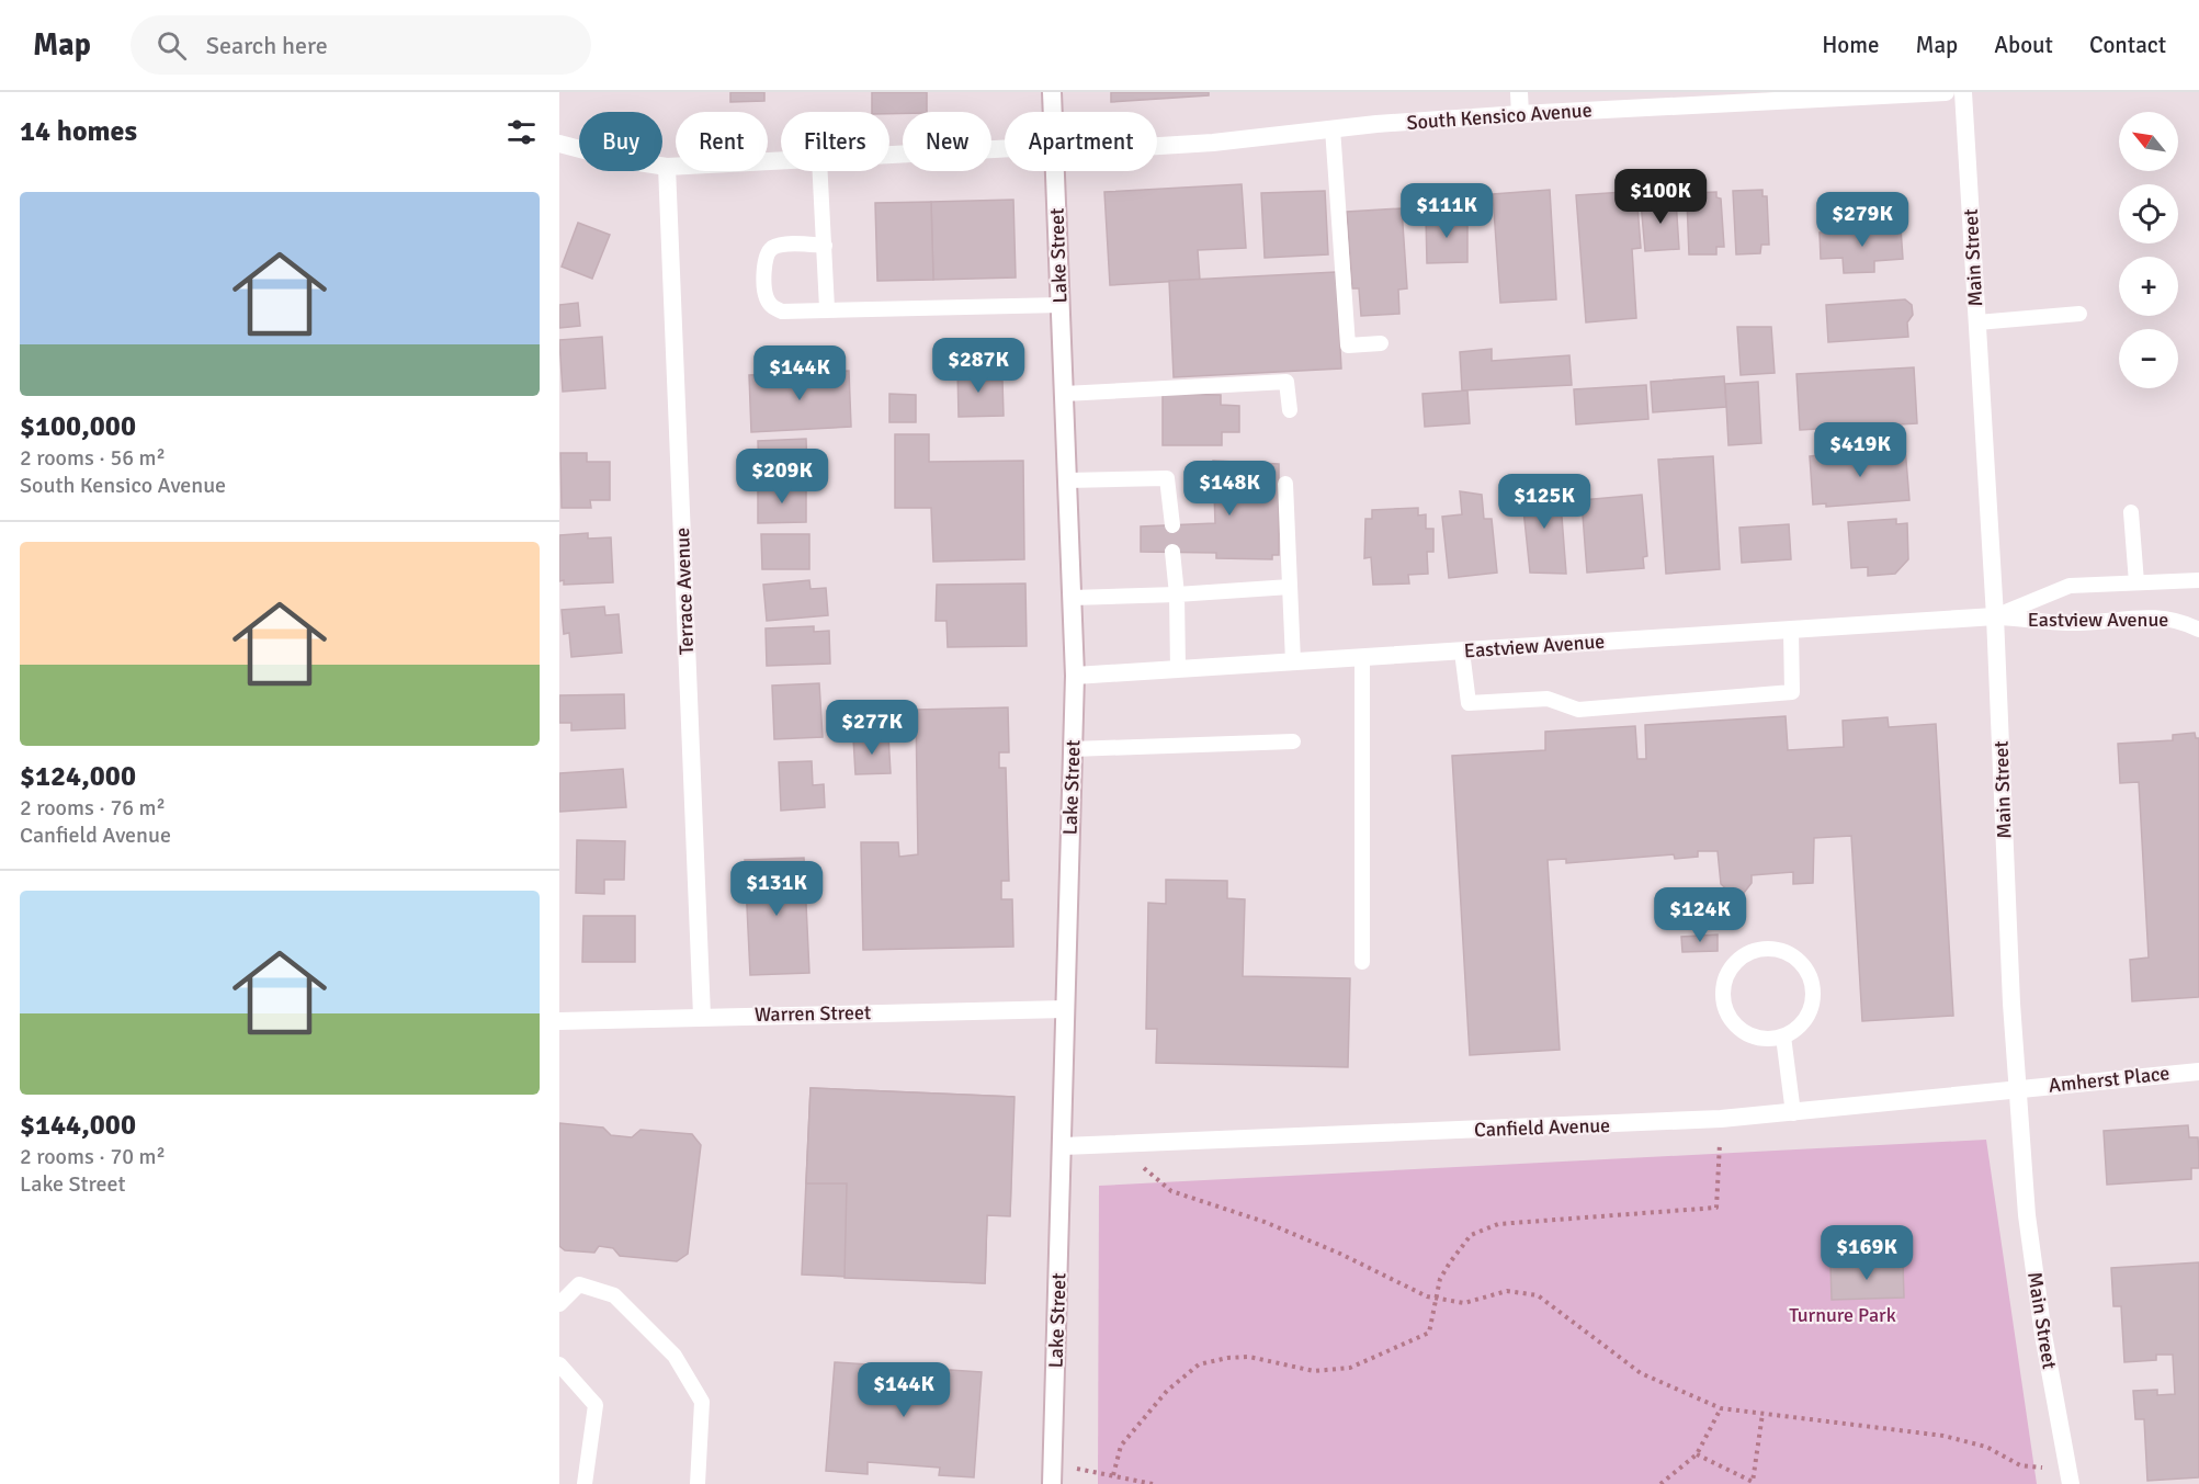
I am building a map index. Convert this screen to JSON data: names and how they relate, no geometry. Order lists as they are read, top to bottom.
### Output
{
  "streets": {
    "street": [
      "South Kensico Avenue",
      "Lake Street",
      "Main Street",
      "Terrace Avenue",
      "Eastview Avenue",
      "Warren Street",
      "Amherst Place",
      "Canfield Avenue"
    ]
  },
  "crossings": [
    ["South Kensico Avenue", "Terrace Avenue"],
    ["Lake Street", "Eastview Avenue"],
    ["Lake Street", "Warren Street"],
    ["Lake Street", "Canfield Avenue"],
    ["Main Street", "Eastview Avenue"],
    ["Main Street", "Amherst Place"],
    ["Main Street", "Canfield Avenue"],
    ["Terrace Avenue", "Warren Street"],
    ["Amherst Place", "Canfield Avenue"]
  ],
  "parks": ["Turnure Park"],
  "north": "top left",
  "page": {
    "header": "Map",
    "search": "Search here",
    "nav": [
      "Home",
      "Map",
      "About",
      "Contact"
    ],
    "heading": "14 homes",
    "map_buttons": ["+", "−"],
    "chip": [
      "Buy",
      "Rent",
      "Filters",
      "New",
      "Apartment"
    ],
    "price": [
      "$100K",
      "$111K",
      "$279K",
      "$287K",
      "$144K",
      "$419K",
      "$209K",
      "$148K",
      "$125K",
      "$277K",
      "$131K",
      "$124K",
      "$169K",
      "$144K"
    ],
    "list": [
      {
        "name": "$100,000",
        "note": "2 rooms · 56 m² · South Kensico Avenue"
      },
      {
        "name": "$124,000",
        "note": "2 rooms · 76 m² · Canfield Avenue"
      },
      {
        "name": "$144,000",
        "note": "2 rooms · 70 m² · Lake Street"
      }
    ]
  }
}
